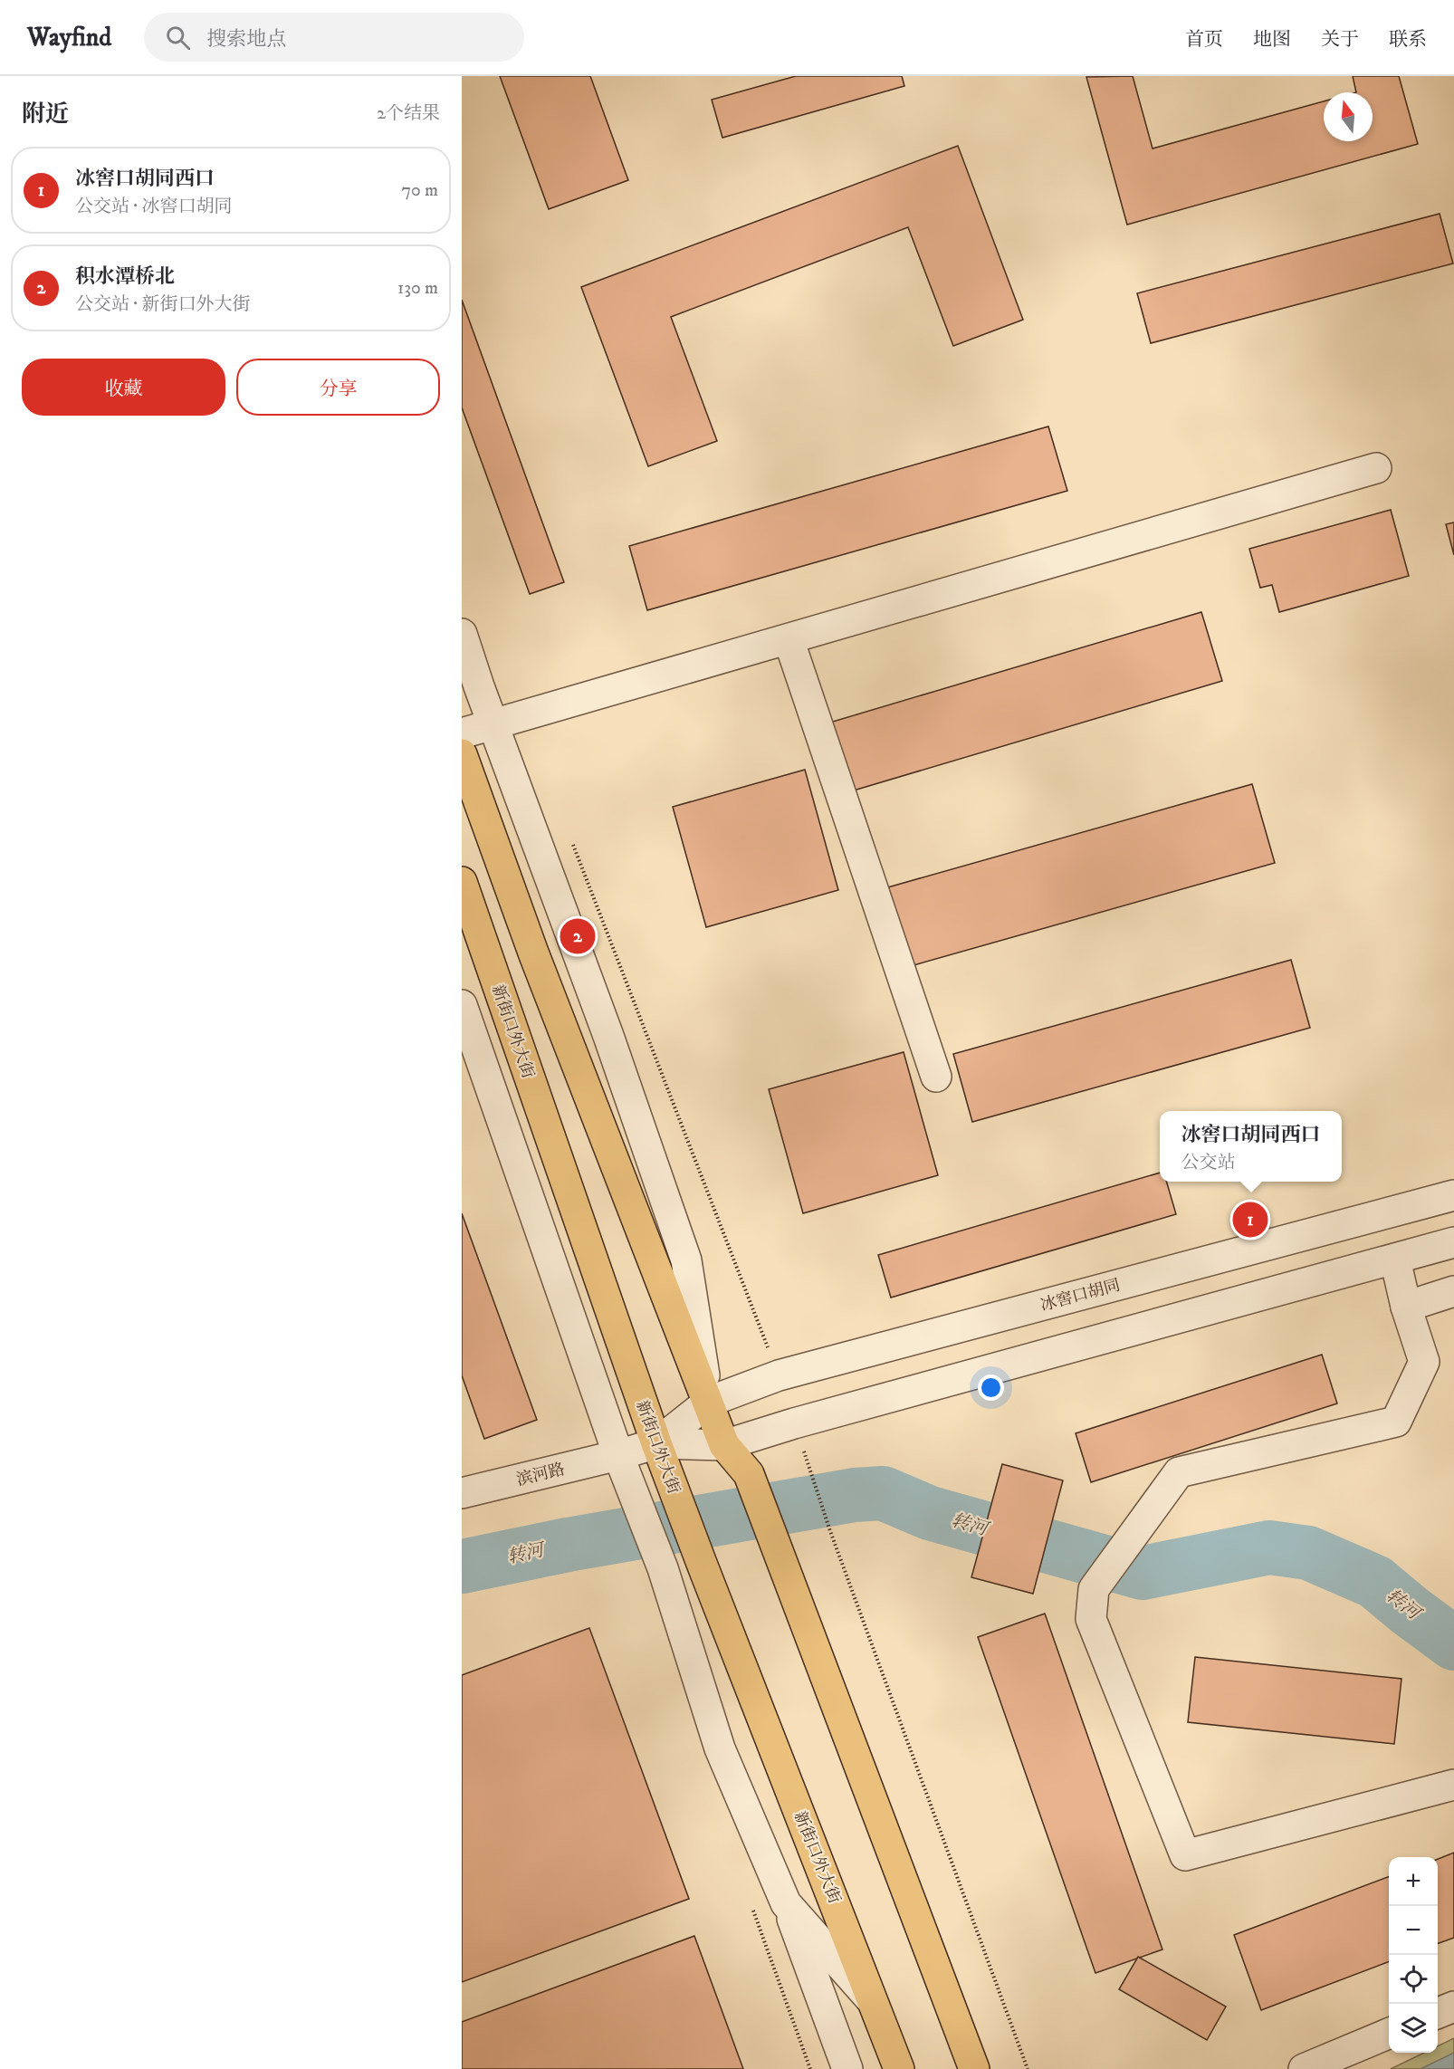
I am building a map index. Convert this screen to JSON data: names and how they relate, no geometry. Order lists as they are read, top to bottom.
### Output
{
  "streets": {
    "main road": ["新街口外大街"],
    "street": ["冰窖口胡同", "滨河路"]
  },
  "crossings": [
    ["新街口外大街", "冰窖口胡同"],
    ["新街口外大街", "滨河路"],
    ["冰窖口胡同", "滨河路"]
  ],
  "water": ["转河"],
  "north": "top",
  "page": {
    "header": "Wayfind",
    "search": "搜索地点",
    "nav": [
      "首页",
      "地图",
      "关于",
      "联系"
    ],
    "heading": ["附近", "2个结果"],
    "list": [
      {
        "mark": "1",
        "name": "冰窖口胡同西口",
        "note": "公交站 · 冰窖口胡同",
        "value": "70 m"
      },
      {
        "mark": "2",
        "name": "积水潭桥北",
        "note": "公交站 · 新街口外大街",
        "value": "130 m"
      }
    ],
    "buttons": ["收藏", "分享"],
    "pins": ["2", "1"],
    "popup": ["冰窖口胡同西口", "公交站"],
    "map_buttons": ["+", "−"]
  }
}
